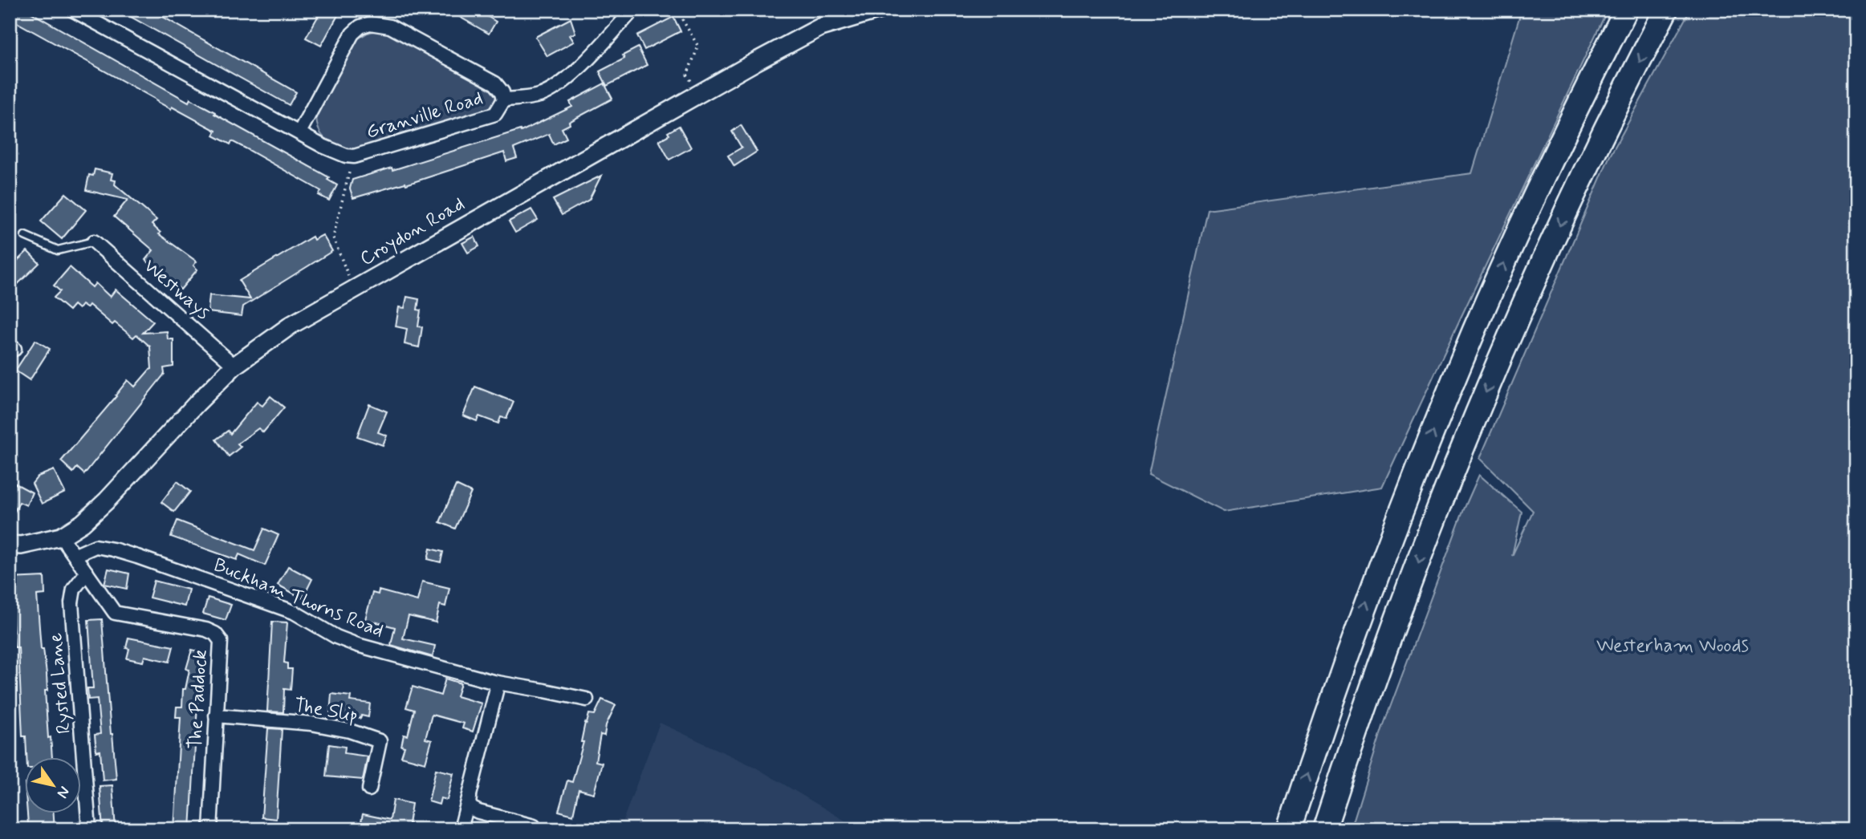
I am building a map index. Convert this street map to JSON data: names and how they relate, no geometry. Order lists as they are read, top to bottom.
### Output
{
  "streets": {
    "main road": ["Croydon Road"],
    "street": [
      "Granville Road",
      "Westways",
      "Buckham Thorns Road",
      "Rysted Lane",
      "The Paddock",
      "The Slip"
    ]
  },
  "crossings": [
    ["Croydon Road", "Westways"],
    ["Croydon Road", "The Paddock"],
    ["Buckham Thorns Road", "The Paddock"],
    ["Rysted Lane", "The Paddock"],
    ["The Paddock", "The Slip"]
  ],
  "parks": ["Westerham Woods"],
  "north": "bottom right"
}
